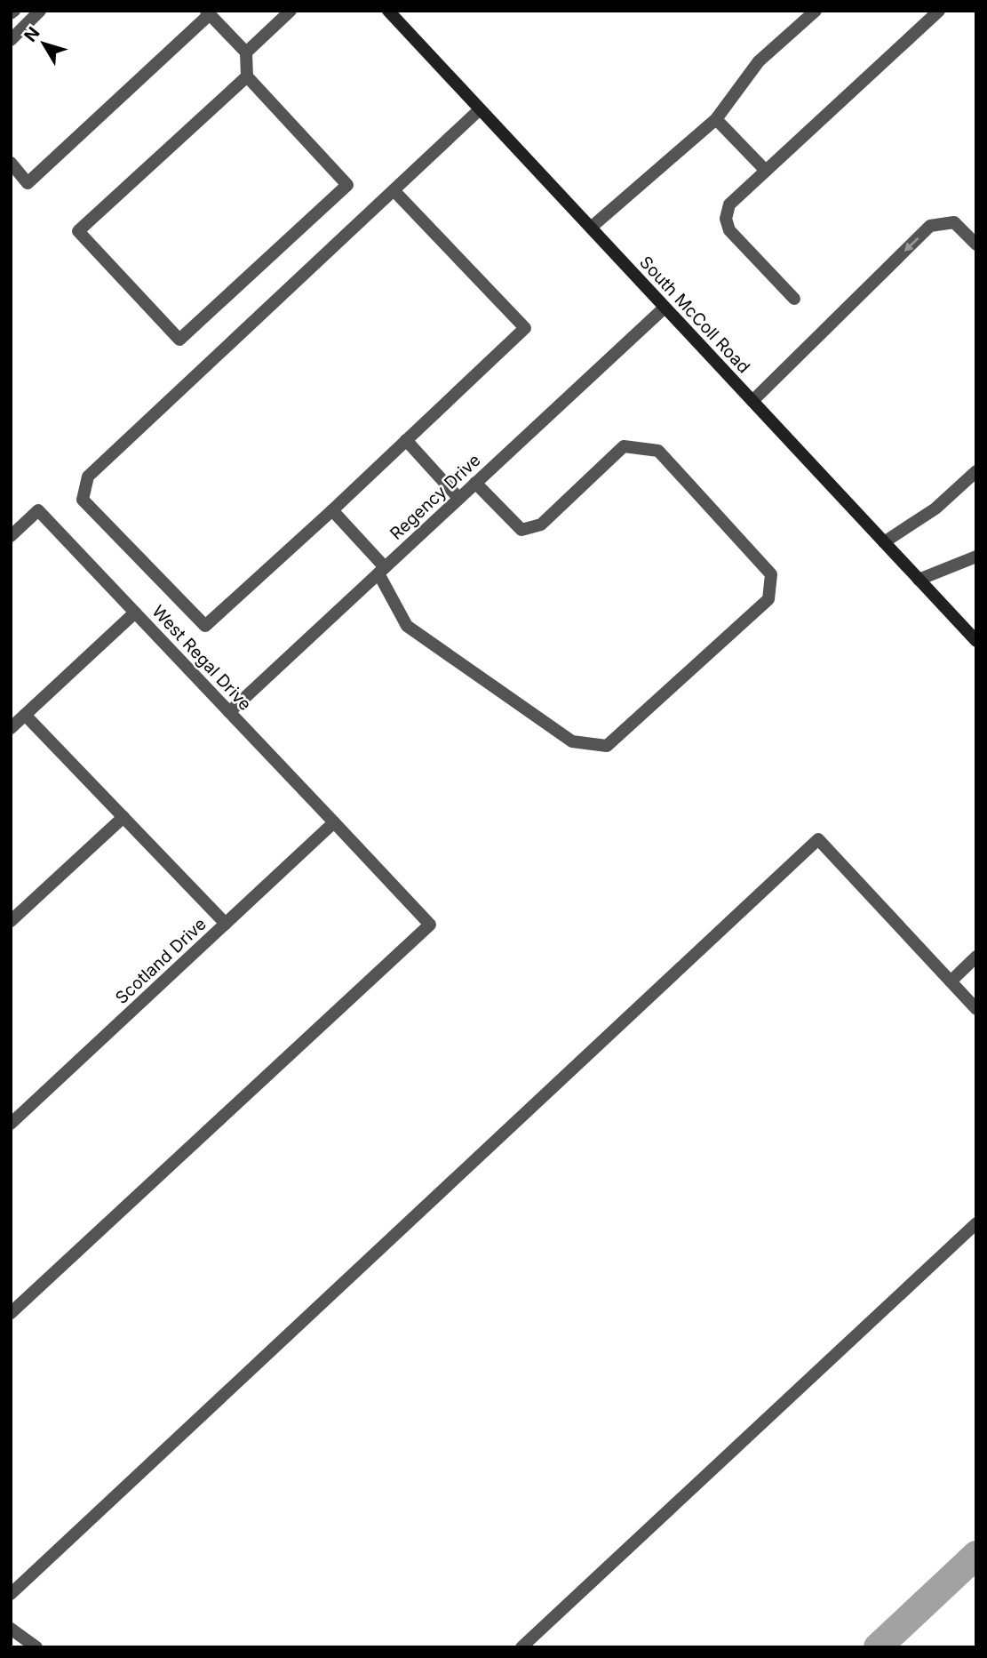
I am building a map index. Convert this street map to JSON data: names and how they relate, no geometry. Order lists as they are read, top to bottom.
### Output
{
  "streets": {
    "main road": ["South McColl Road"],
    "street": ["Regency Drive", "West Regal Drive", "Scotland Drive"]
  },
  "crossings": [
    ["South McColl Road", "Regency Drive"],
    ["Regency Drive", "West Regal Drive"],
    ["West Regal Drive", "Scotland Drive"]
  ],
  "north": "top left"
}
